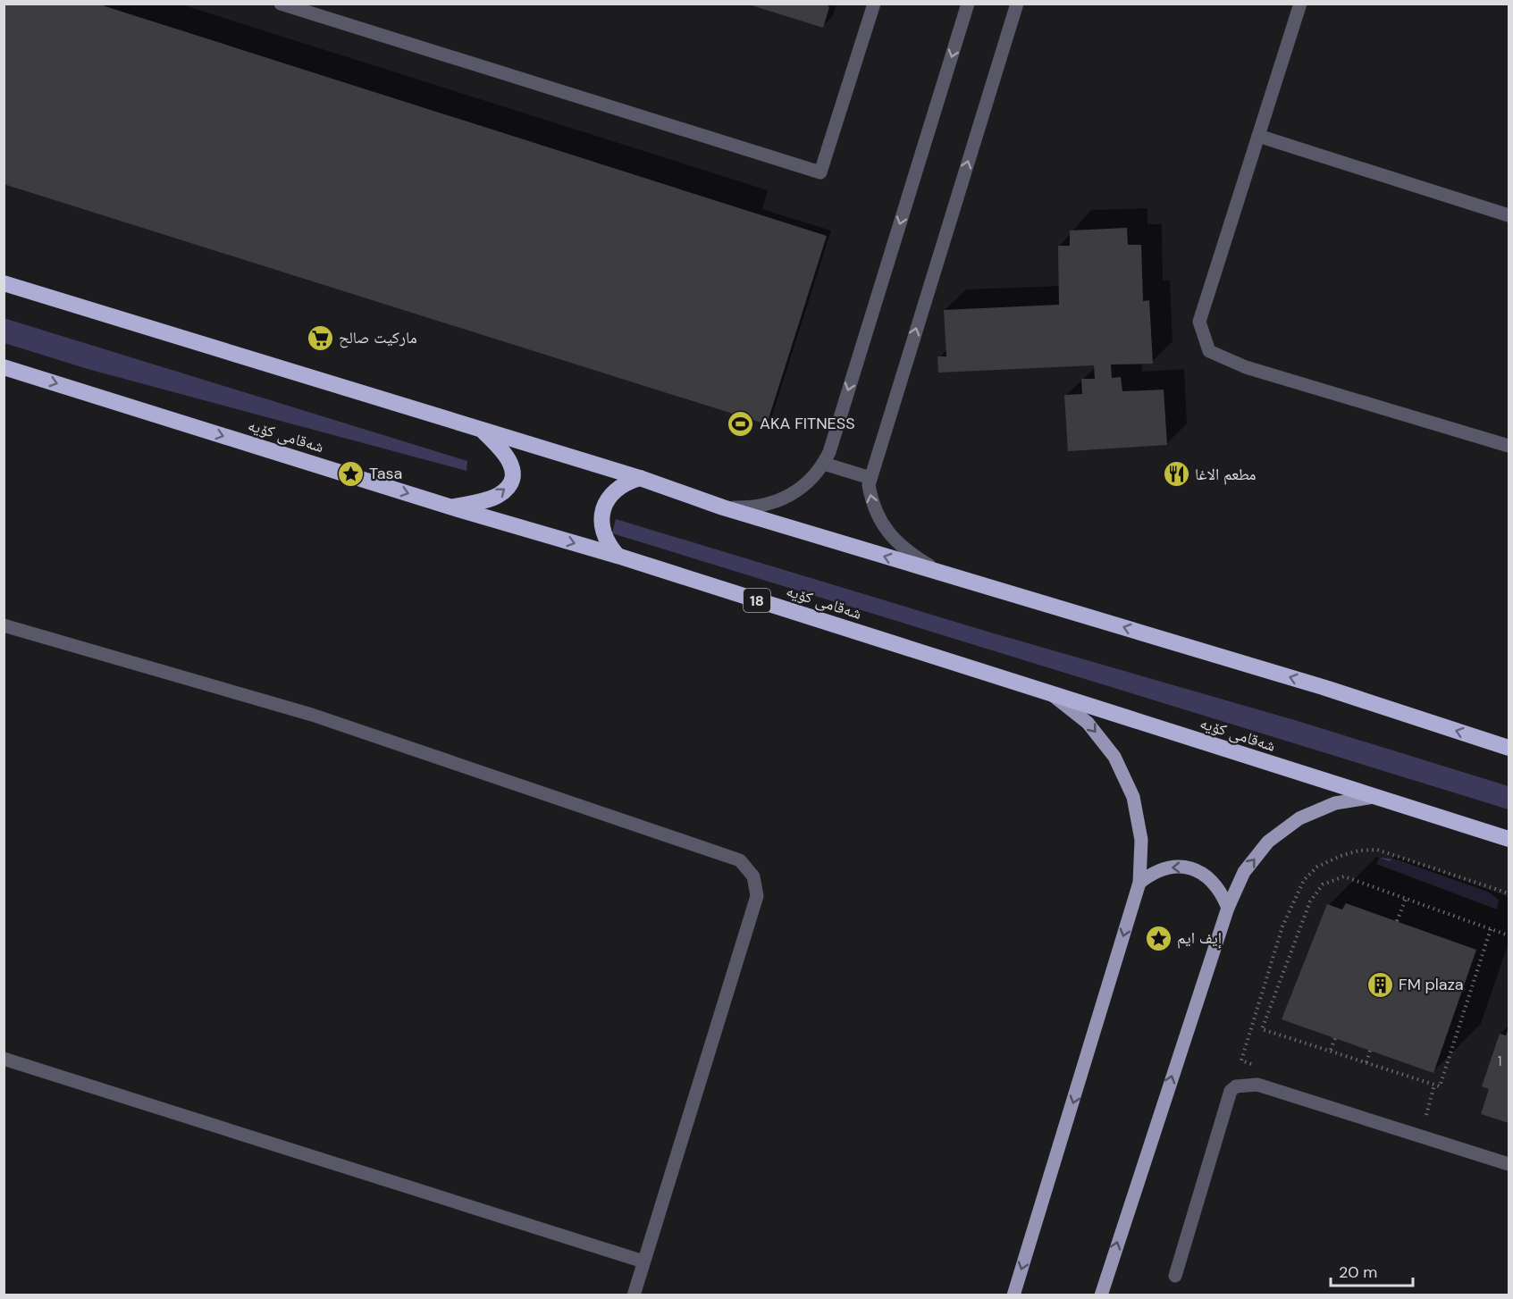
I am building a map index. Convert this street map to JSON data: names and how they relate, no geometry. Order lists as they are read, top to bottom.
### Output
{
  "streets": {
    "highway": ["شەقامی کۆیە", "18"]
  },
  "places": {
    "supermarket": ["ماركيت صالح"],
    "sports": ["AKA FITNESS"],
    "place": ["Tasa", "إيف ايم"],
    "restaurant": ["مطعم الاغا"],
    "building": ["FM plaza"]
  },
  "house_numbers": ["1"],
  "scale_bar": "20 m"
}
